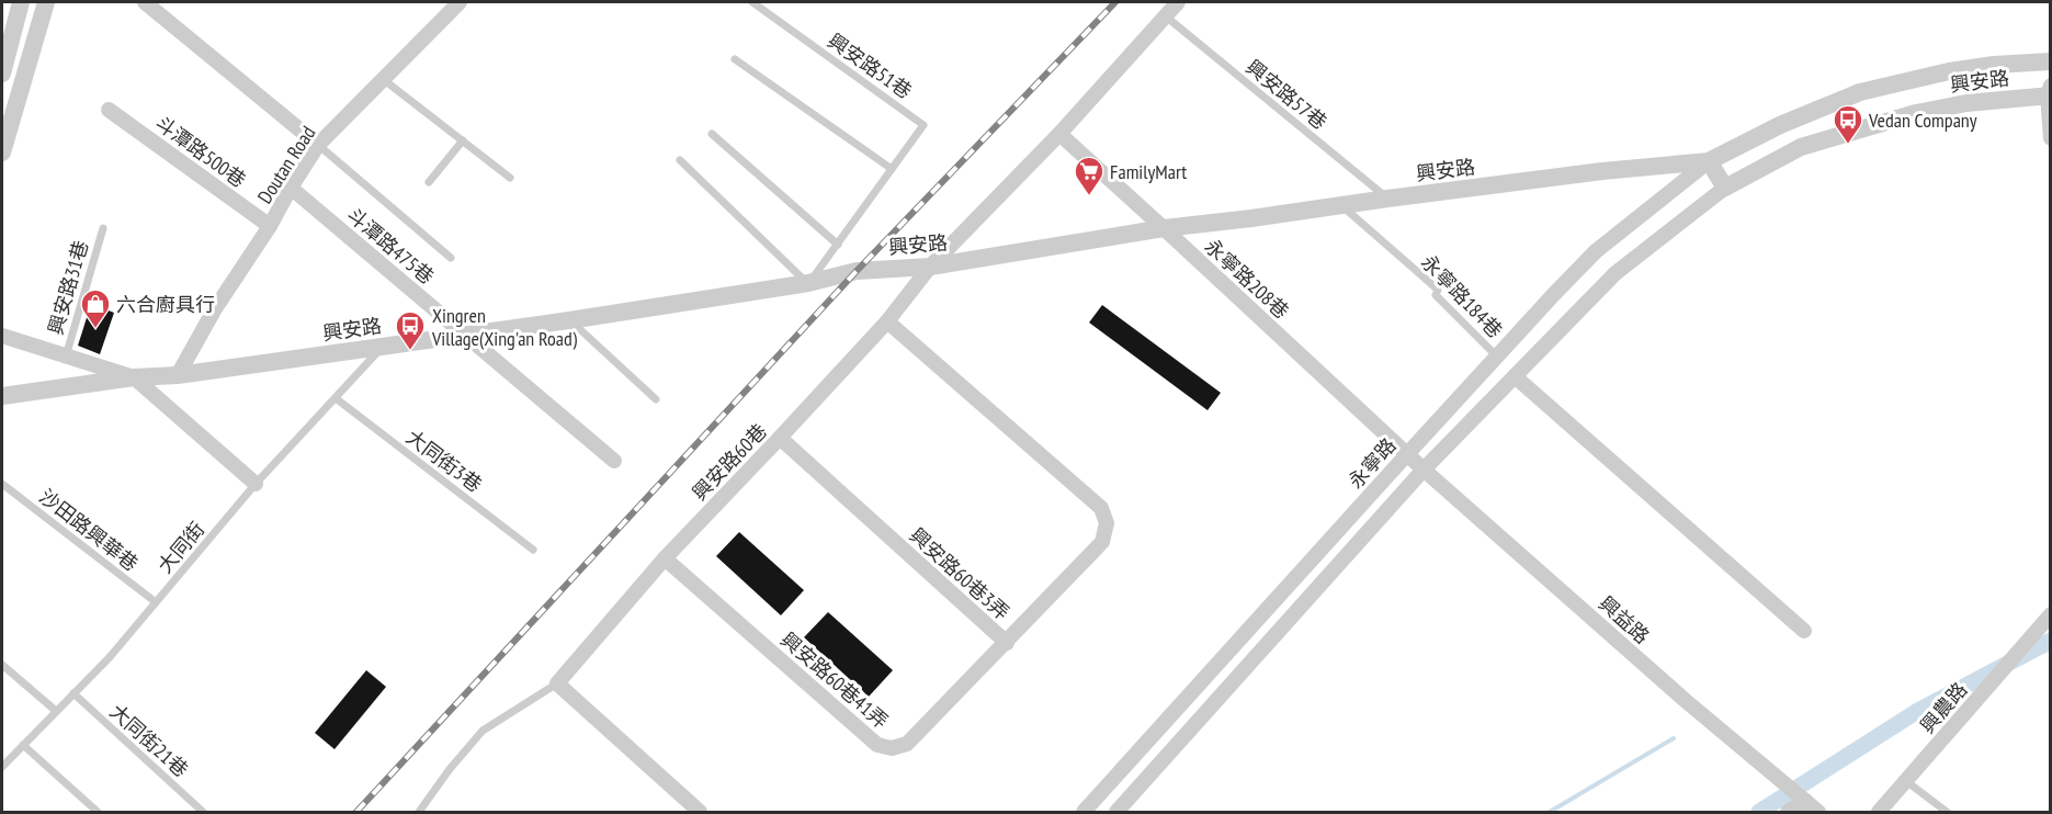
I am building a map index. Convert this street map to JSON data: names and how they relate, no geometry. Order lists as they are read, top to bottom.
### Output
{
  "streets": {
    "street": [
      "興安路",
      "斗潭路500巷",
      "Doutan Road",
      "斗潭路475巷",
      "永寧路208巷",
      "興安路60巷",
      "永寧路",
      "興安路60巷3弄",
      "興益路",
      "興安路60巷41弄",
      "興農路"
    ],
    "lane": [
      "興安路51巷",
      "興安路57巷",
      "興安路31巷",
      "永寧路184巷",
      "大同街3巷",
      "沙田路興華巷",
      "大同街",
      "大同街21巷"
    ]
  },
  "crossings": [
    ["興安路51巷", "興安路"],
    ["興安路", "興安路57巷"],
    ["興安路", "Doutan Road"],
    ["興安路", "斗潭路475巷"],
    ["興安路", "永寧路208巷"],
    ["興安路", "興安路31巷"],
    ["興安路", "永寧路184巷"],
    ["興安路", "興安路60巷"],
    ["興安路", "永寧路"],
    ["興安路", "大同街"],
    ["興安路57巷", "興安路60巷"],
    ["斗潭路500巷", "Doutan Road"],
    ["Doutan Road", "斗潭路475巷"],
    ["永寧路208巷", "興安路60巷"],
    ["永寧路208巷", "永寧路"],
    ["永寧路208巷", "興益路"],
    ["永寧路184巷", "永寧路"],
    ["大同街3巷", "大同街"],
    ["興安路60巷", "興安路60巷3弄"],
    ["興安路60巷", "興安路60巷41弄"],
    ["永寧路", "興益路"],
    ["沙田路興華巷", "大同街"],
    ["大同街", "大同街21巷"],
    ["興安路60巷3弄", "興安路60巷41弄"]
  ],
  "places": {
    "bus stop": ["Vedan Company", "Xingren Village(Xing'an Road)"],
    "supermarket": ["FamilyMart"],
    "shop": ["六合廚具行"]
  }
}
